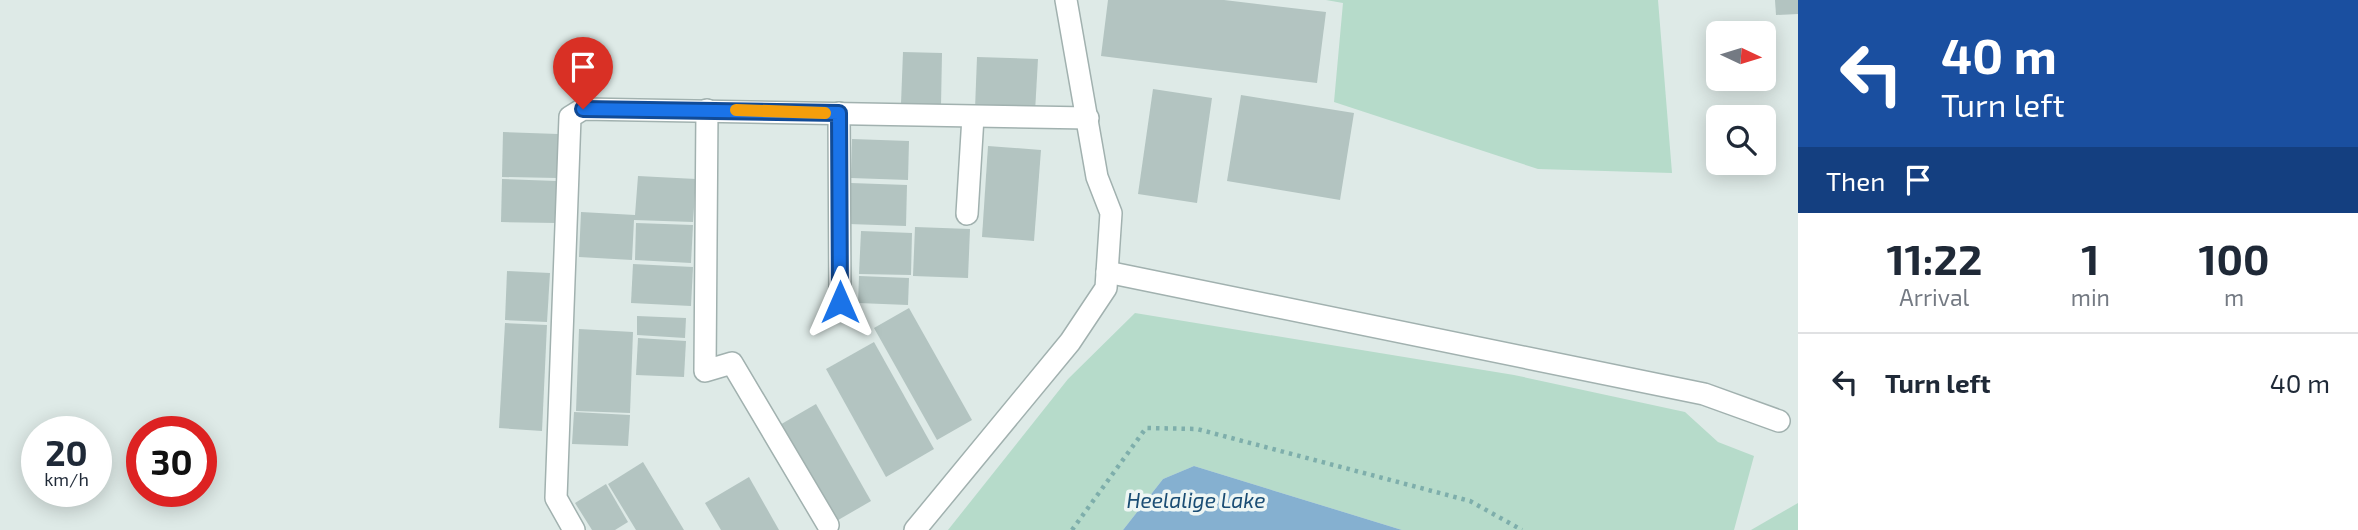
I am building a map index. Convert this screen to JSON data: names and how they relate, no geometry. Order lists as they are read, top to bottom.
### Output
{
  "water": ["Heelalige Lake"],
  "north": "right",
  "page": {
    "turn": ["40 m", "Turn left"],
    "then": "Then",
    "eta": [
      "11:22",
      "Arrival",
      "1",
      "min",
      "100",
      "m"
    ],
    "list": [
      {
        "name": "Turn left",
        "value": "40 m"
      }
    ],
    "speed": "20 km/h",
    "limit": "30"
  }
}
